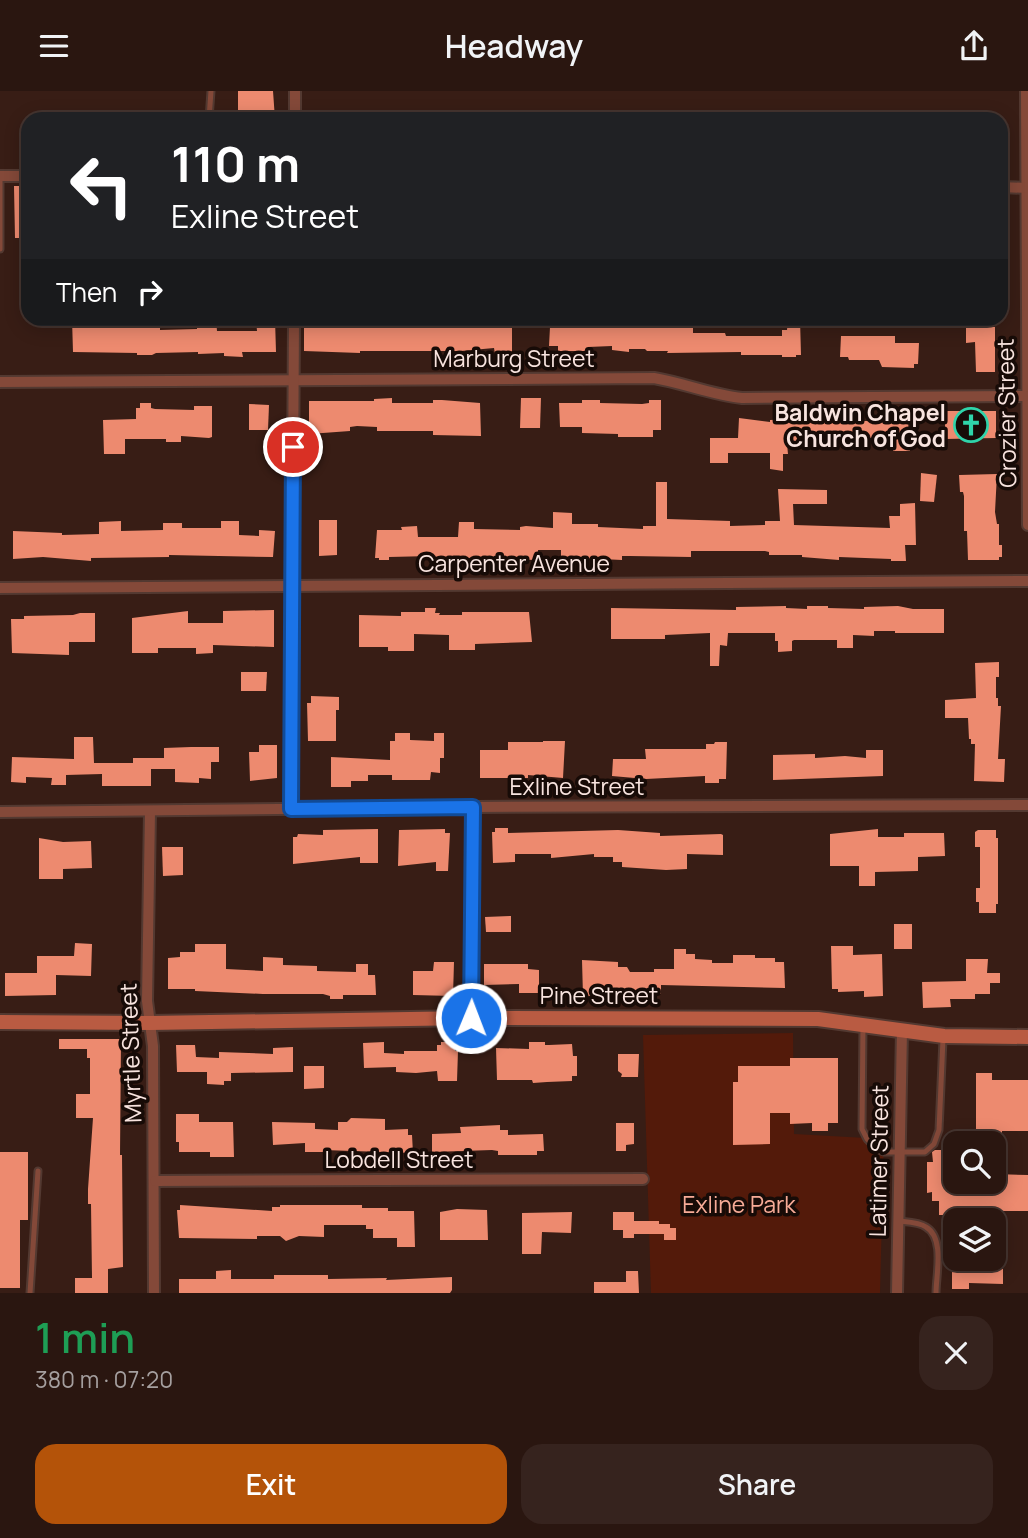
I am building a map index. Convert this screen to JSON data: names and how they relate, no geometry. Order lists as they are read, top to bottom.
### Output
{
  "streets": {
    "street": [
      "Marburg Street",
      "Crozier Street",
      "Carpenter Avenue",
      "Exline Street",
      "Pine Street",
      "Myrtle Street",
      "Lobdell Street",
      "Latimer Street"
    ]
  },
  "crossings": [
    ["Marburg Street", "Crozier Street"],
    ["Exline Street", "Myrtle Street"],
    ["Pine Street", "Myrtle Street"],
    ["Pine Street", "Latimer Street"],
    ["Myrtle Street", "Lobdell Street"]
  ],
  "parks": ["Exline Park"],
  "places": {
    "church": ["Baldwin Chapel Church of God"]
  },
  "page": {
    "header": "Headway",
    "turn": ["110 m", "Exline Street"],
    "then": "Then",
    "heading": ["1 min", "380 m · 07:20"],
    "buttons": ["Exit", "Share"]
  }
}
